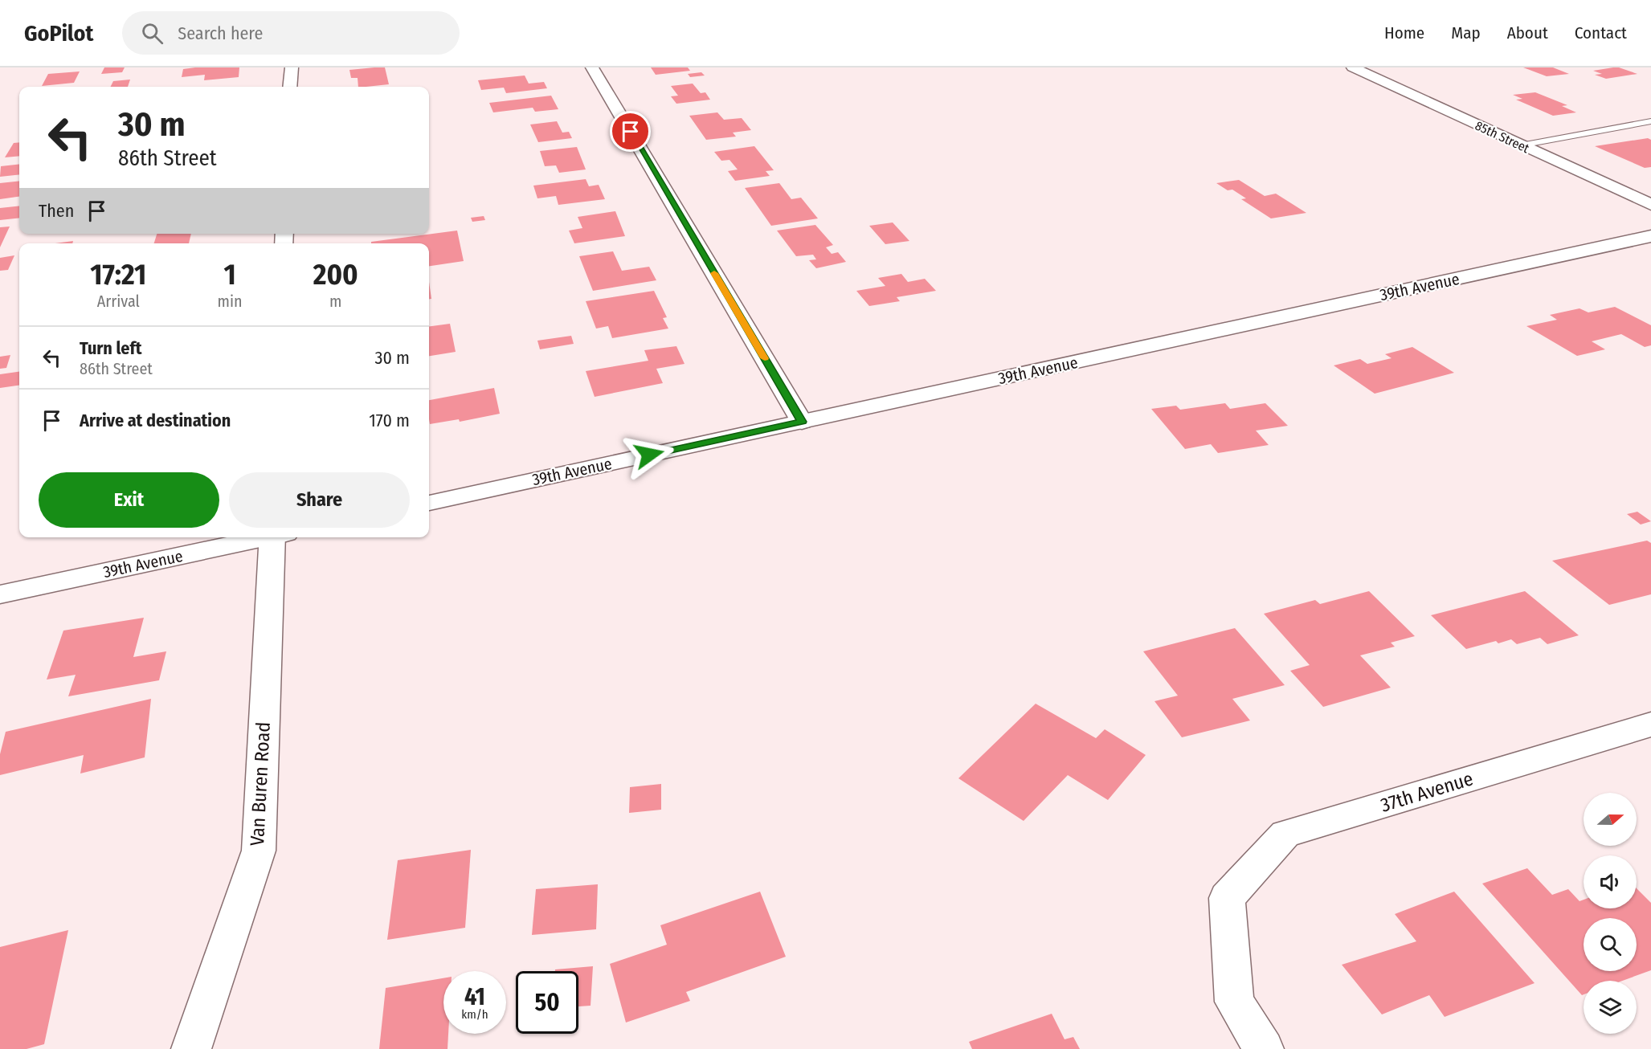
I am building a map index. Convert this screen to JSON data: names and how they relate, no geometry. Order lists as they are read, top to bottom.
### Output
{
  "streets": {
    "street": [
      "85th Street",
      "39th Avenue",
      "Van Buren Road",
      "37th Avenue"
    ]
  },
  "north": "right",
  "page": {
    "header": "GoPilot",
    "search": "Search here",
    "nav": [
      "Home",
      "Map",
      "About",
      "Contact"
    ],
    "turn": ["30 m", "86th Street"],
    "then": "Then",
    "eta": [
      "17:21",
      "Arrival",
      "1",
      "min",
      "200",
      "m"
    ],
    "list": [
      {
        "name": "Turn left",
        "note": "86th Street",
        "value": "30 m"
      },
      {
        "name": "Arrive at destination",
        "value": "170 m"
      }
    ],
    "buttons": ["Exit", "Share"],
    "speed": "41 km/h",
    "limit": "50"
  }
}
